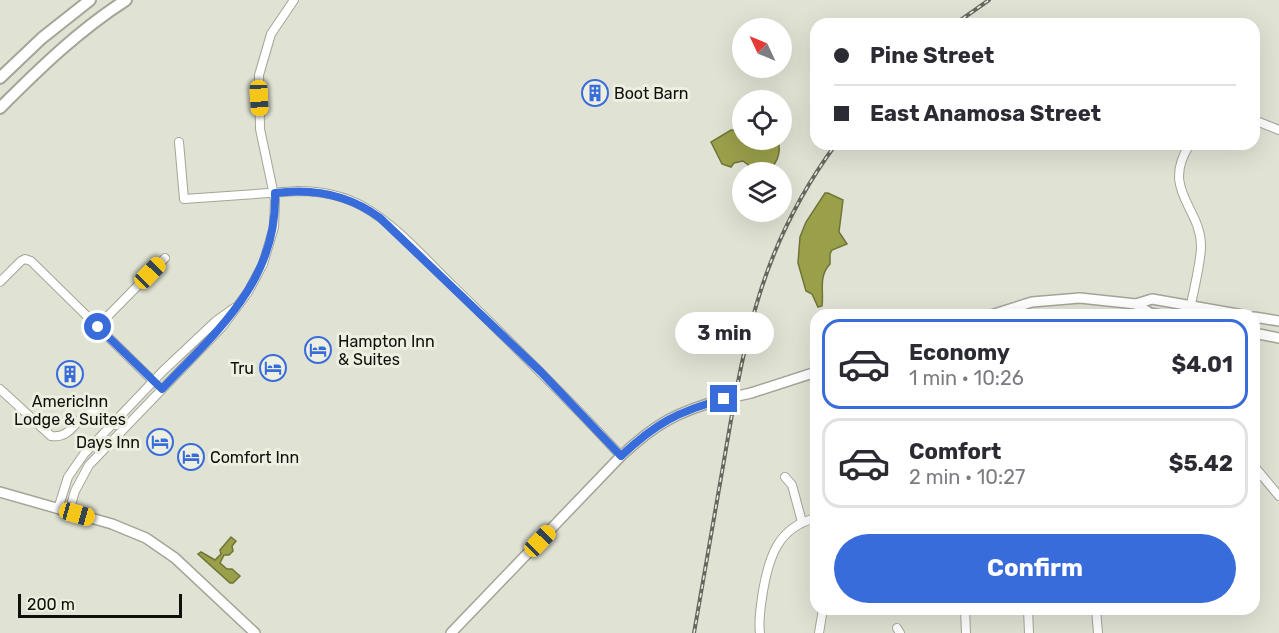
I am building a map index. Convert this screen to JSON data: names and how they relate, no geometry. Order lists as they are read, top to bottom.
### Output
{
  "places": {
    "building": ["Boot Barn", "AmericInn Lodge & Suites"],
    "hotel": [
      "Hampton Inn & Suites",
      "Tru",
      "Days Inn",
      "Comfort Inn"
    ]
  },
  "scale_bar": "200 m",
  "north": "top left",
  "page": {
    "banner": ["Pine Street", "East Anamosa Street"],
    "bubble": "3 min",
    "list": [
      {
        "name": "Economy",
        "note": "1 min · 10:26",
        "value": "$4.01"
      },
      {
        "name": "Comfort",
        "note": "2 min · 10:27",
        "value": "$5.42"
      }
    ],
    "buttons": "Confirm",
    "scale": "200 m"
  }
}
